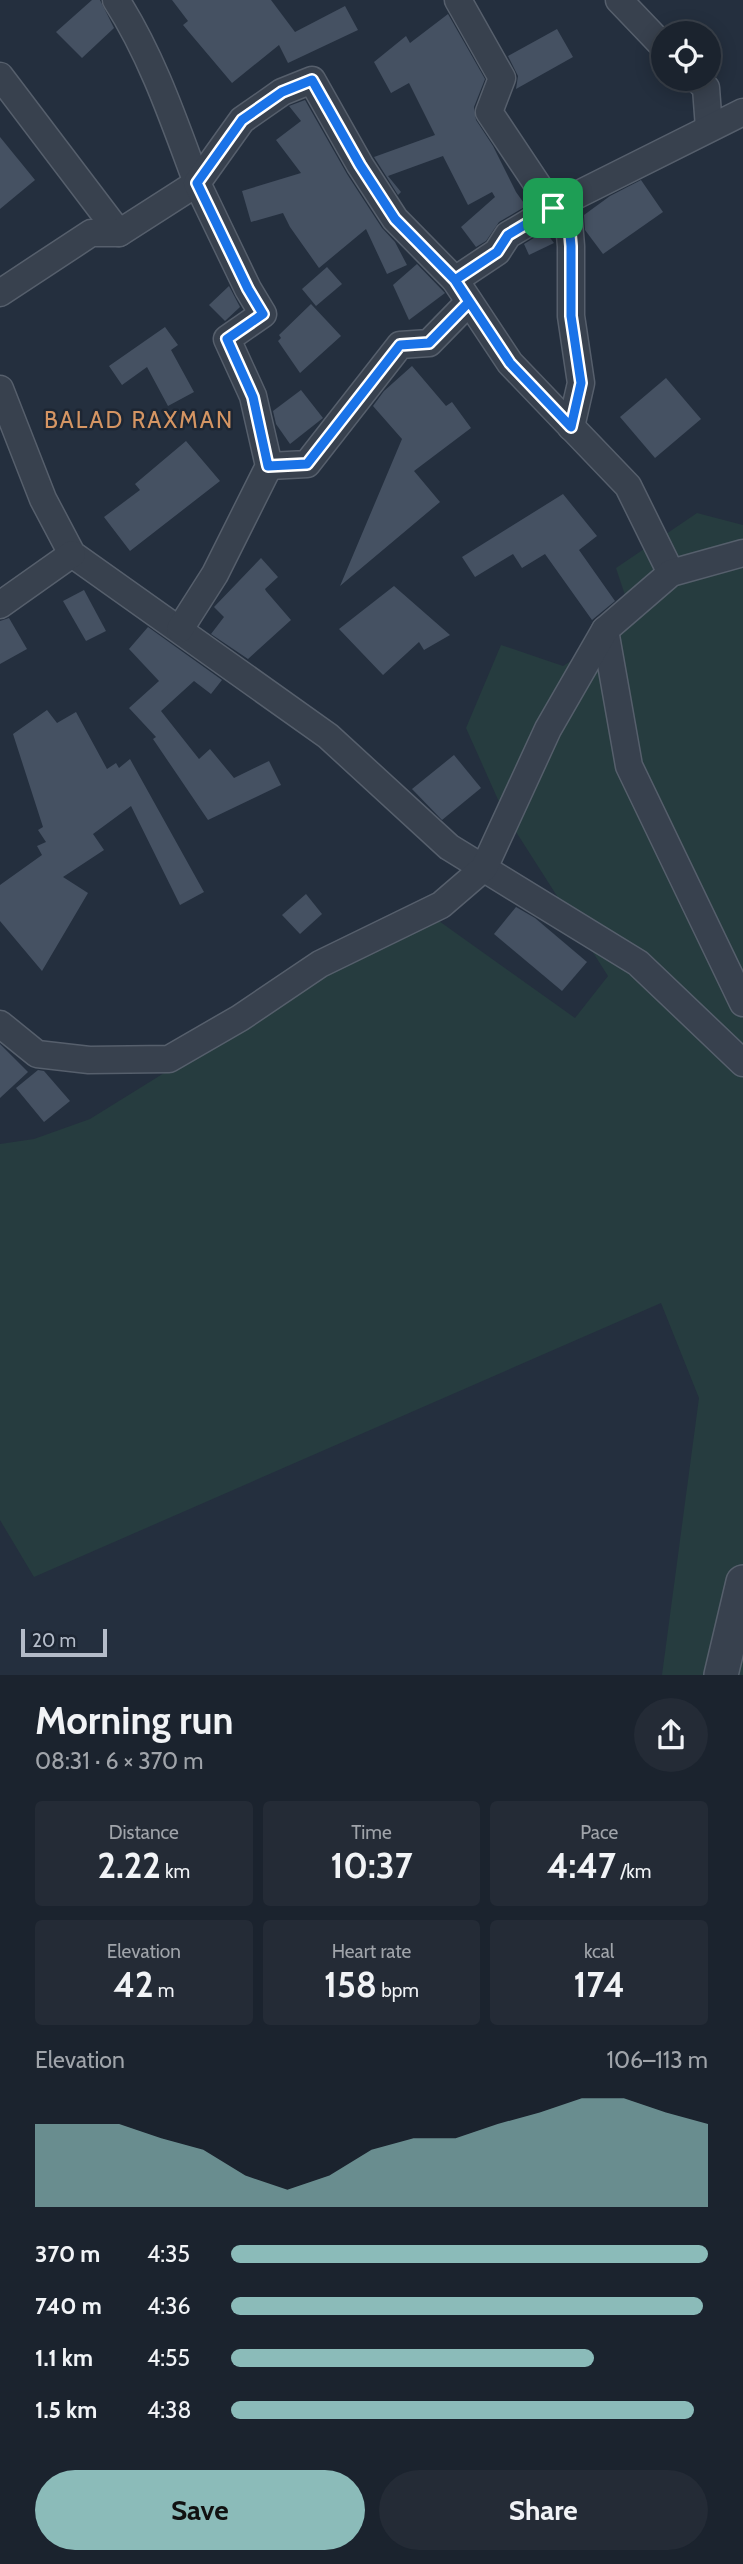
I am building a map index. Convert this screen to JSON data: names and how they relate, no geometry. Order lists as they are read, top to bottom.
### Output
{
  "districts": ["BALAD RAXMAN"],
  "scale_bar": "20 m",
  "page": {
    "scale": "20 m",
    "heading": ["Morning run", "08:31 · 6 × 370 m"],
    "stats": [
      ["Distance", "2.22 km"],
      ["Time", "10:37"],
      ["Pace", "4:47 /km"],
      ["Elevation", "42 m"],
      ["Heart rate", "158 bpm"],
      ["kcal", "174"]
    ],
    "chart": ["Elevation", "106–113 m"],
    "list": [
      {
        "name": "370 m",
        "note": "4:35"
      },
      {
        "name": "740 m",
        "note": "4:36"
      },
      {
        "name": "1.1 km",
        "note": "4:55"
      },
      {
        "name": "1.5 km",
        "note": "4:38"
      }
    ],
    "buttons": ["Save", "Share"]
  }
}
